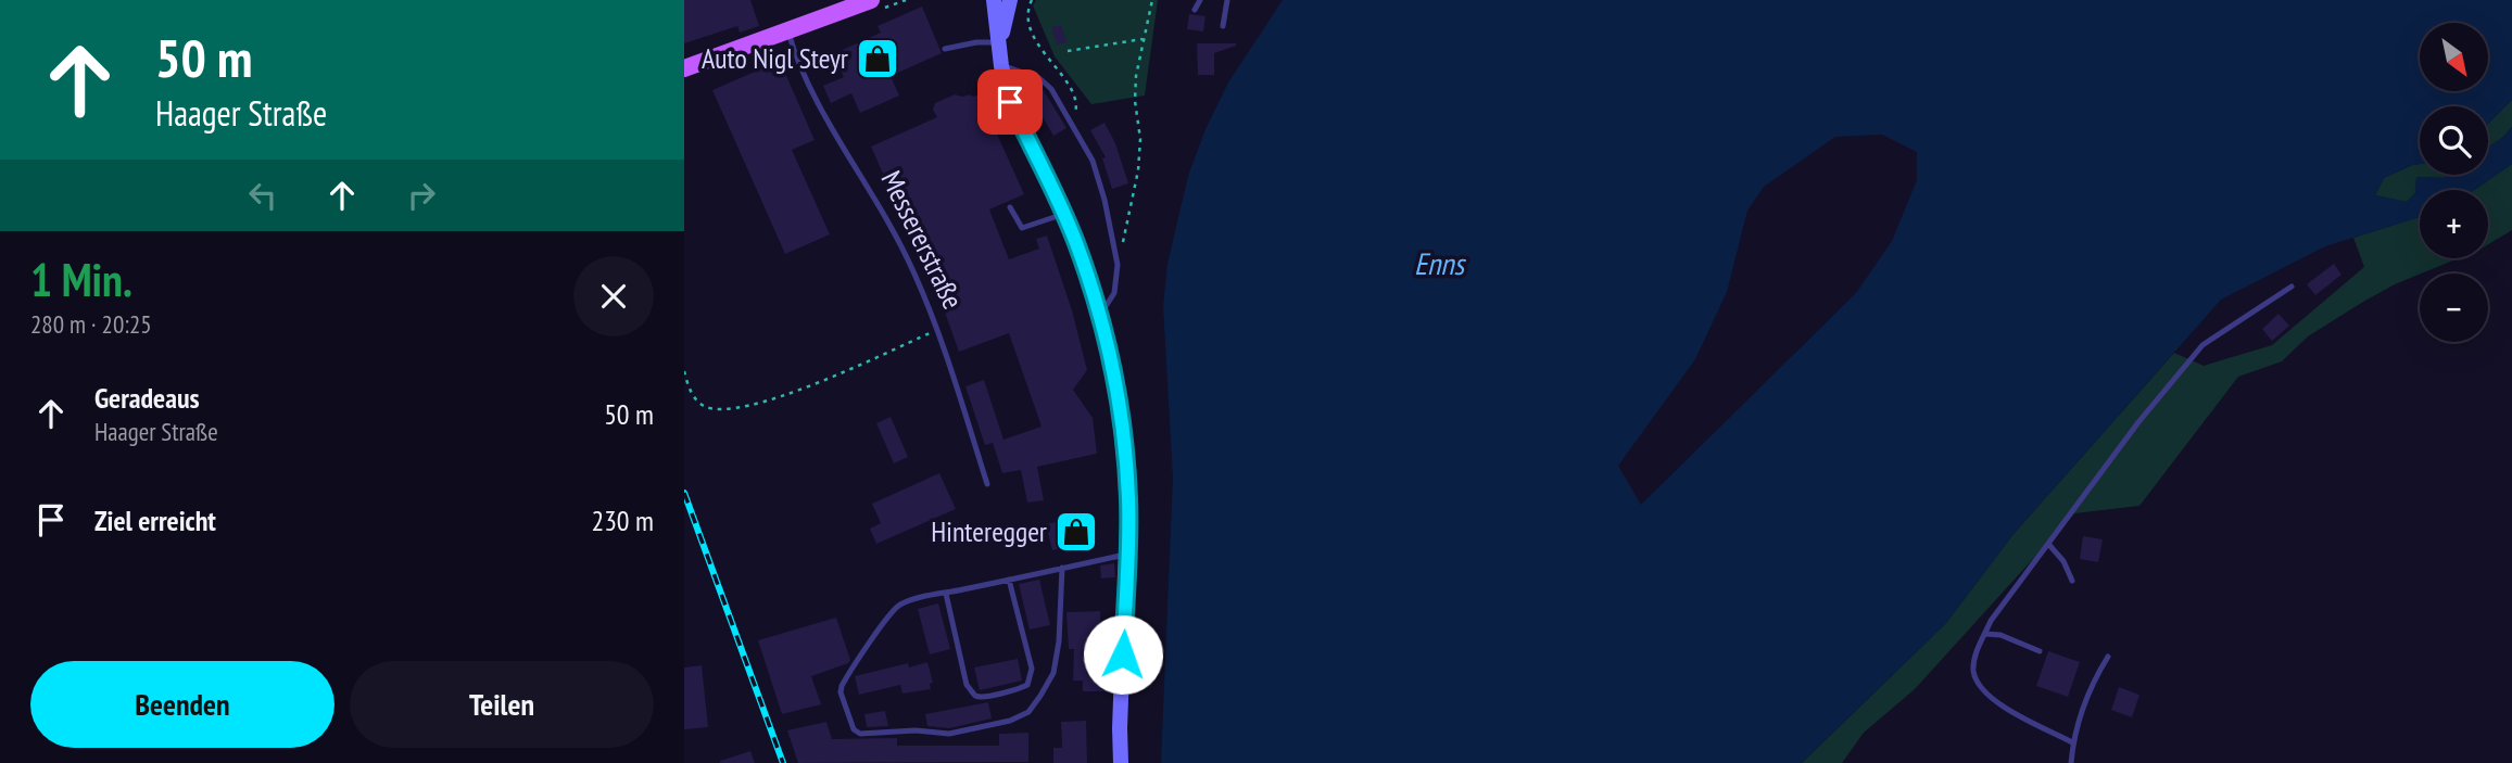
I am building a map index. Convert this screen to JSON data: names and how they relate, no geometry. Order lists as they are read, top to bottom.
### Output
{
  "streets": {
    "lane": ["Messererstraße"]
  },
  "water": ["Enns"],
  "places": {
    "shop": ["Auto Nigl Steyr", "Hinteregger"]
  },
  "north": "bottom right",
  "page": {
    "turn": ["50 m", "Haager Straße"],
    "map_buttons": ["+", "−"],
    "heading": ["1 Min.", "280 m · 20:25"],
    "list": [
      {
        "name": "Geradeaus",
        "note": "Haager Straße",
        "value": "50 m"
      },
      {
        "name": "Ziel erreicht",
        "value": "230 m"
      }
    ],
    "buttons": ["Beenden", "Teilen"]
  }
}
